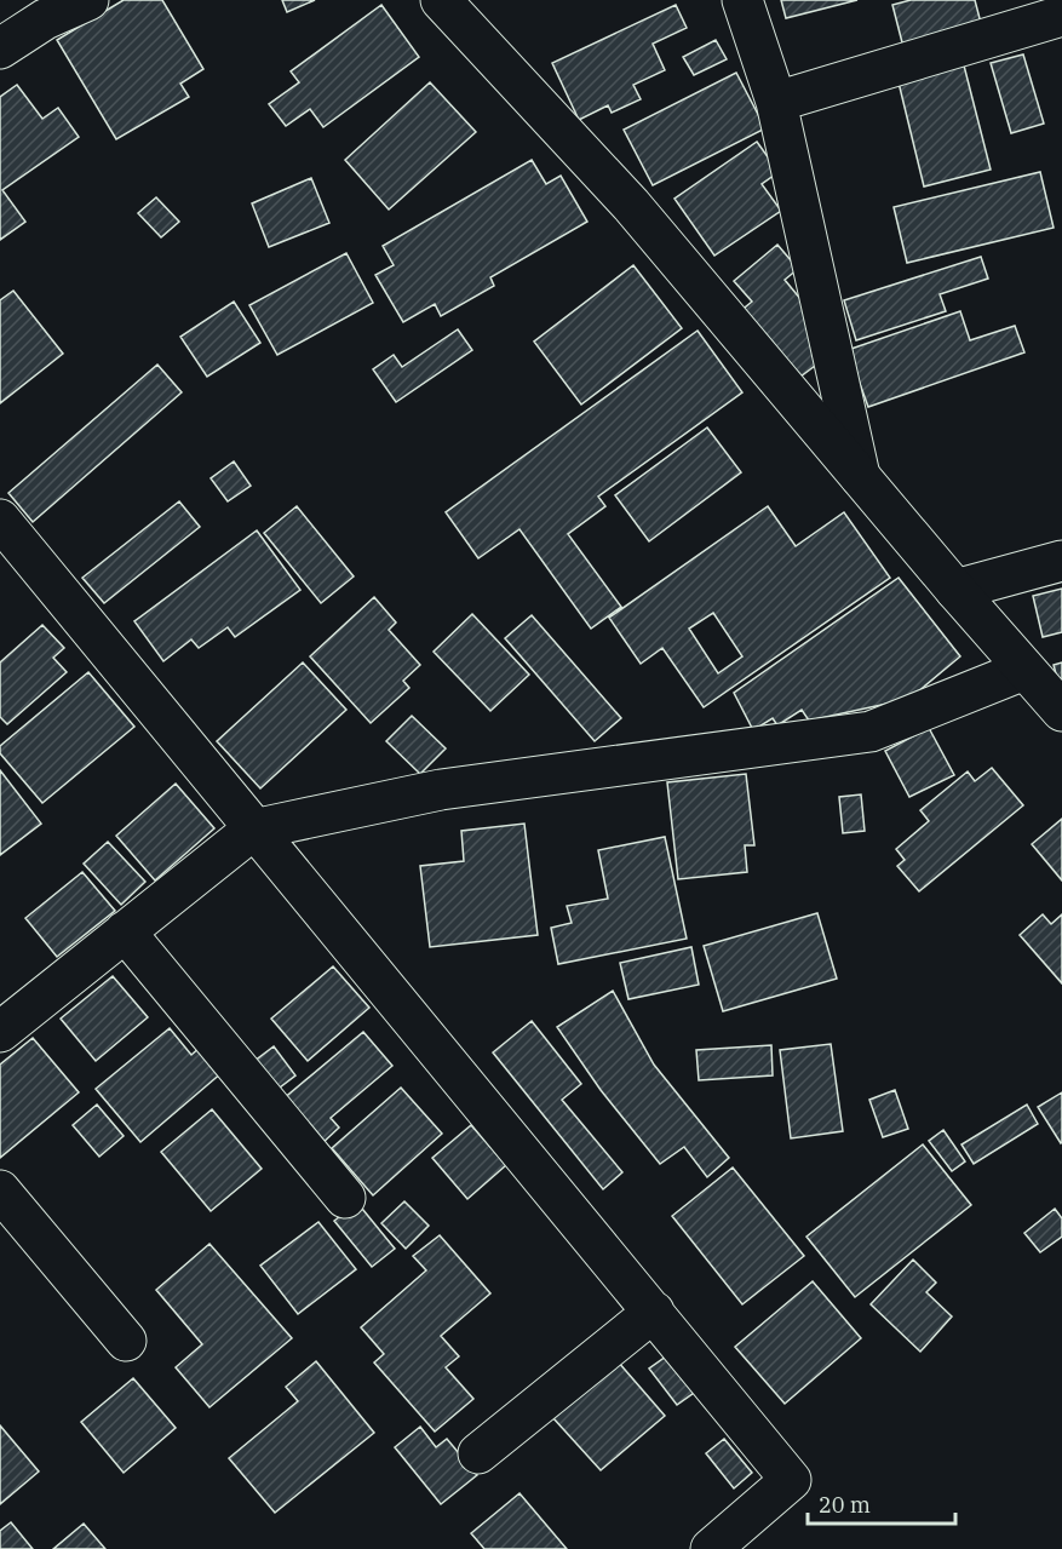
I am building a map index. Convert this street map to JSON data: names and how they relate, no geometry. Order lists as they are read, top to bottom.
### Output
{
  "scale_bar": "20 m"
}
